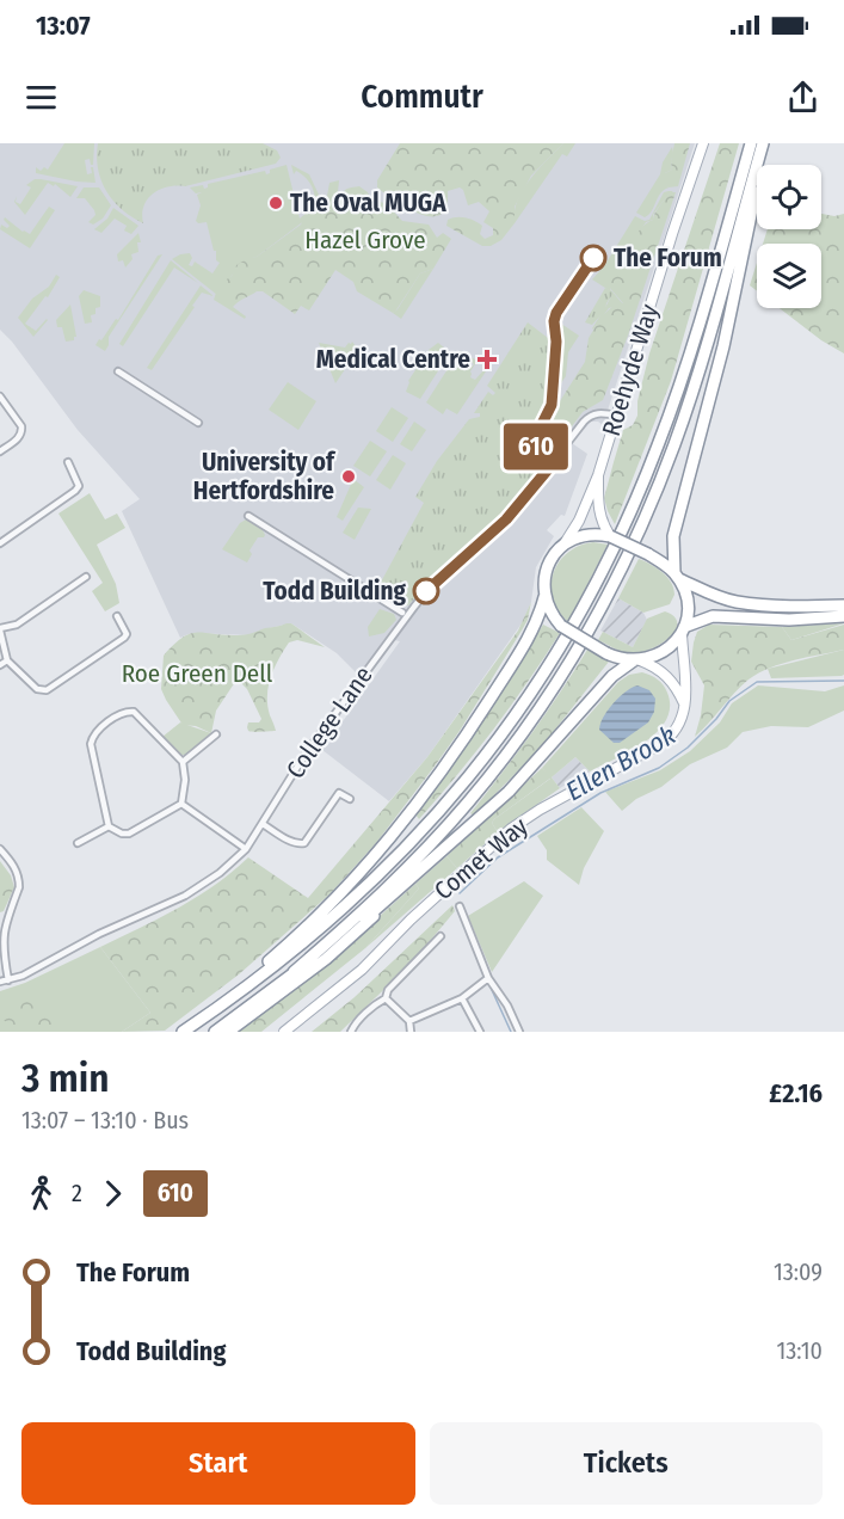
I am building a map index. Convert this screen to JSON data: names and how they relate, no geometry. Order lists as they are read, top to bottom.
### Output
{
  "streets": {
    "main road": ["Roehyde Way", "Comet Way"],
    "street": ["College Lane"]
  },
  "crossings": [
    ["Roehyde Way", "College Lane"],
    ["Roehyde Way", "Comet Way"]
  ],
  "water": ["Ellen Brook"],
  "parks": ["Hazel Grove", "Roe Green Dell"],
  "places": {
    "other": [
      "The Oval MUGA",
      "The Forum",
      "University of Hertfordshire",
      "Todd Building"
    ],
    "health": ["Medical Centre"]
  },
  "lines": ["bus line 610"],
  "page": {
    "status": "13:07",
    "header": "Commutr",
    "on_map": "610",
    "heading": ["3 min", "13:07 – 13:10 · Bus", "£2.16"],
    "legs": ["2", "610"],
    "list": [
      {
        "name": "The Forum",
        "value": "13:09"
      },
      {
        "name": "Todd Building",
        "value": "13:10"
      }
    ],
    "buttons": ["Start", "Tickets"]
  }
}
